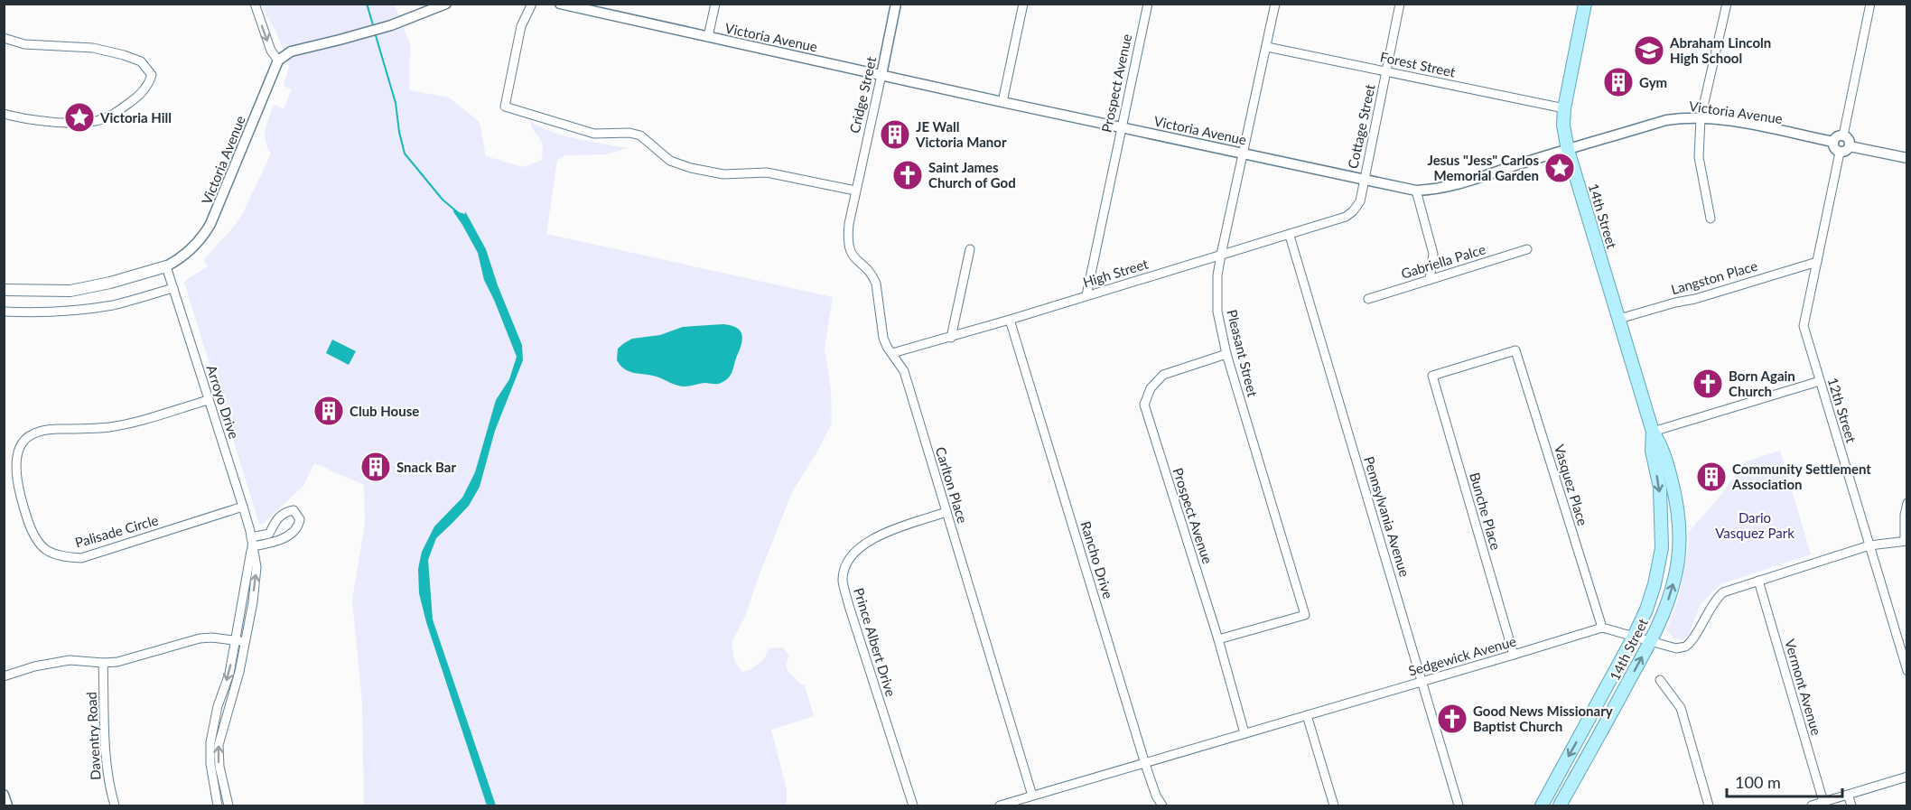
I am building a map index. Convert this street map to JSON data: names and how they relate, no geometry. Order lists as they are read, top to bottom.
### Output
{
  "streets": {
    "main road": ["Victoria Avenue", "14th Street"],
    "street": [
      "Forest Street",
      "Prospect Avenue",
      "Cridge Street",
      "Cottage Street",
      "Gabriella Palce",
      "High Street",
      "Langston Place",
      "Pleasant Street",
      "Arroyo Drive",
      "12th Street",
      "Carlton Place",
      "Vasquez Place",
      "Bunche Place",
      "Pennsylvania Avenue",
      "Palisade Circle",
      "Rancho Drive",
      "Prince Albert Drive",
      "Sedgewick Avenue",
      "Vermont Avenue",
      "Daventry Road"
    ]
  },
  "crossings": [
    ["Victoria Avenue", "Prospect Avenue"],
    ["Victoria Avenue", "Cridge Street"],
    ["Victoria Avenue", "Cottage Street"],
    ["Victoria Avenue", "14th Street"],
    ["Victoria Avenue", "Pleasant Street"],
    ["Victoria Avenue", "Arroyo Drive"],
    ["Victoria Avenue", "12th Street"],
    ["Forest Street", "Cottage Street"],
    ["Forest Street", "14th Street"],
    ["Forest Street", "Pleasant Street"],
    ["Prospect Avenue", "High Street"],
    ["Prospect Avenue", "Pleasant Street"],
    ["Prospect Avenue", "Sedgewick Avenue"],
    ["Cridge Street", "Carlton Place"],
    ["Cottage Street", "High Street"],
    ["14th Street", "Langston Place"],
    ["High Street", "Pleasant Street"],
    ["High Street", "Carlton Place"],
    ["High Street", "Pennsylvania Avenue"],
    ["High Street", "Rancho Drive"],
    ["Langston Place", "12th Street"],
    ["Arroyo Drive", "Palisade Circle"],
    ["Carlton Place", "Prince Albert Drive"],
    ["Carlton Place", "Sedgewick Avenue"],
    ["Vasquez Place", "Bunche Place"],
    ["Vasquez Place", "Sedgewick Avenue"],
    ["Bunche Place", "Sedgewick Avenue"],
    ["Pennsylvania Avenue", "Sedgewick Avenue"],
    ["Rancho Drive", "Sedgewick Avenue"]
  ],
  "parks": ["Dario Vasquez Park"],
  "places": {
    "school or university": ["Abraham Lincoln High School"],
    "building": [
      "Gym",
      "JE Wall Victoria Manor",
      "Club House",
      "Snack Bar",
      "Community Settlement Association"
    ],
    "place": ["Victoria Hill", "Jesus \"Jess\" Carlos Memorial Garden"],
    "church": ["Saint James Church of God", "Born Again Church", "Good News Missionary Baptist Church"]
  },
  "scale_bar": "100 m"
}
